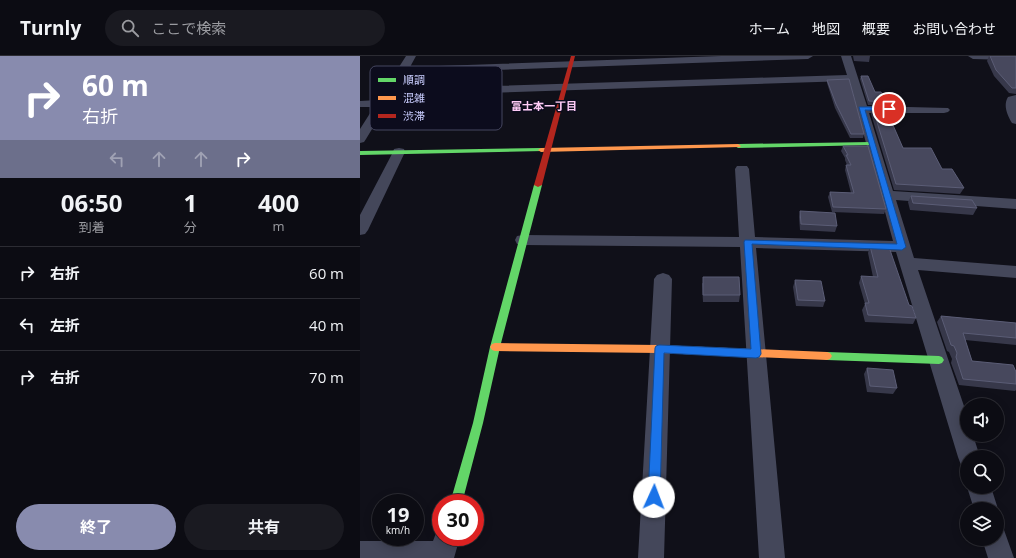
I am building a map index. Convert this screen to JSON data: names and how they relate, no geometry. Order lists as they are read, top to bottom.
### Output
{
  "districts": ["富士本一丁目"],
  "legend": ["順調", "混雑", "渋滞"],
  "page": {
    "header": "Turnly",
    "search": "ここで検索",
    "nav": [
      "ホーム",
      "地図",
      "概要",
      "お問い合わせ"
    ],
    "turn": ["60 m", "右折"],
    "eta": [
      "06:50",
      "到着",
      "1",
      "分",
      "400",
      "m"
    ],
    "list": [
      {
        "name": "右折",
        "value": "60 m"
      },
      {
        "name": "左折",
        "value": "40 m"
      },
      {
        "name": "右折",
        "value": "70 m"
      }
    ],
    "speed": "19 km/h",
    "limit": "30",
    "buttons": ["終了", "共有"]
  }
}
